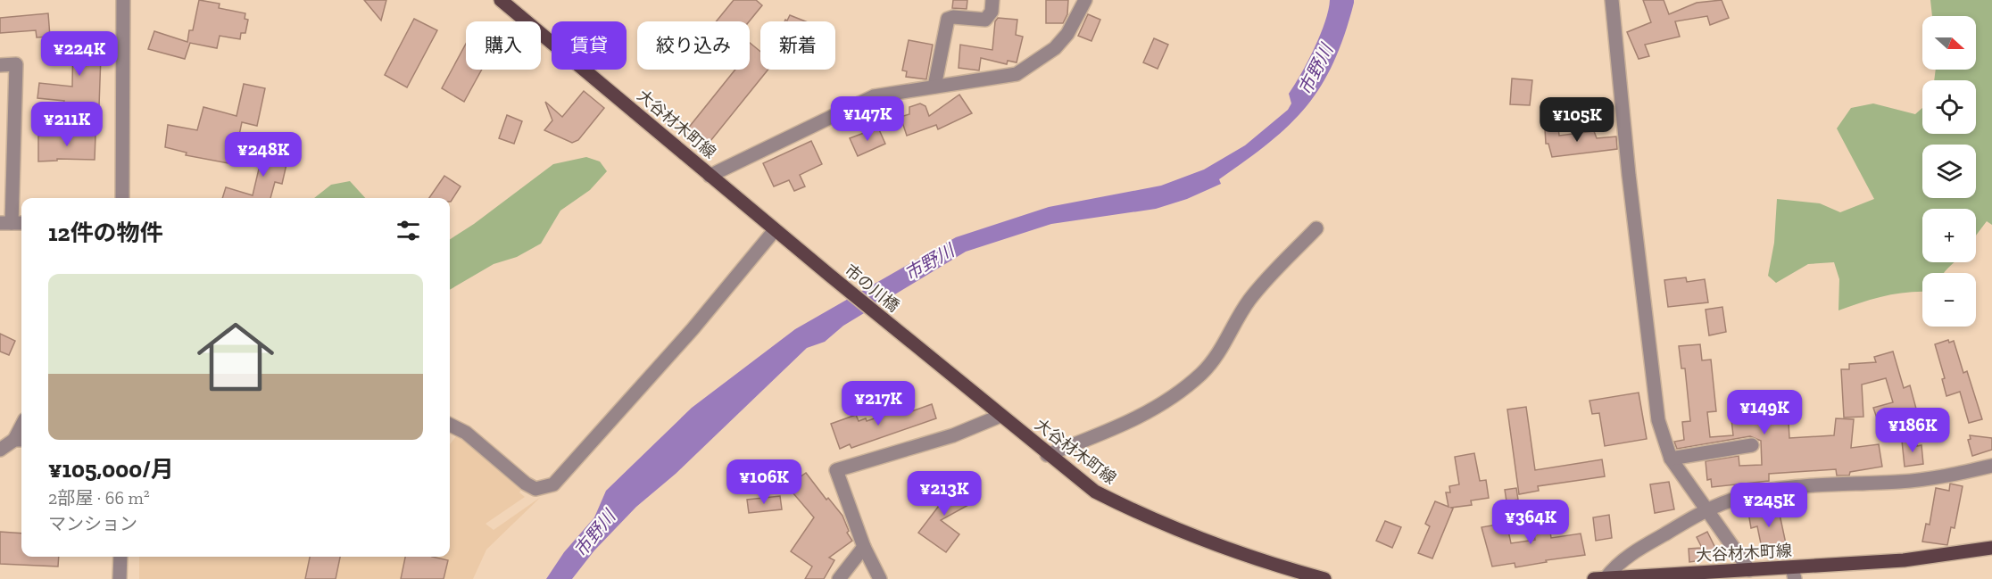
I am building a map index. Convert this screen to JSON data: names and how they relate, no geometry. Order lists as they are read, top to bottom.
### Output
{
  "streets": {
    "main road": ["大谷材木町線", "市の川橋"]
  },
  "crossings": [
    ["大谷材木町線", "市の川橋"]
  ],
  "water": ["市野川"],
  "north": "right",
  "page": {
    "map_buttons": ["+", "−"],
    "chip": [
      "購入",
      "賃貸",
      "絞り込み",
      "新着"
    ],
    "price": [
      "¥224K",
      "¥147K",
      "¥105K",
      "¥211K",
      "¥248K",
      "¥217K",
      "¥149K",
      "¥186K",
      "¥106K",
      "¥213K",
      "¥245K",
      "¥364K"
    ],
    "heading": "12件の物件",
    "list": [
      {
        "name": "¥105,000/月",
        "note": "2部屋 · 66 m² · マンション"
      }
    ]
  }
}
